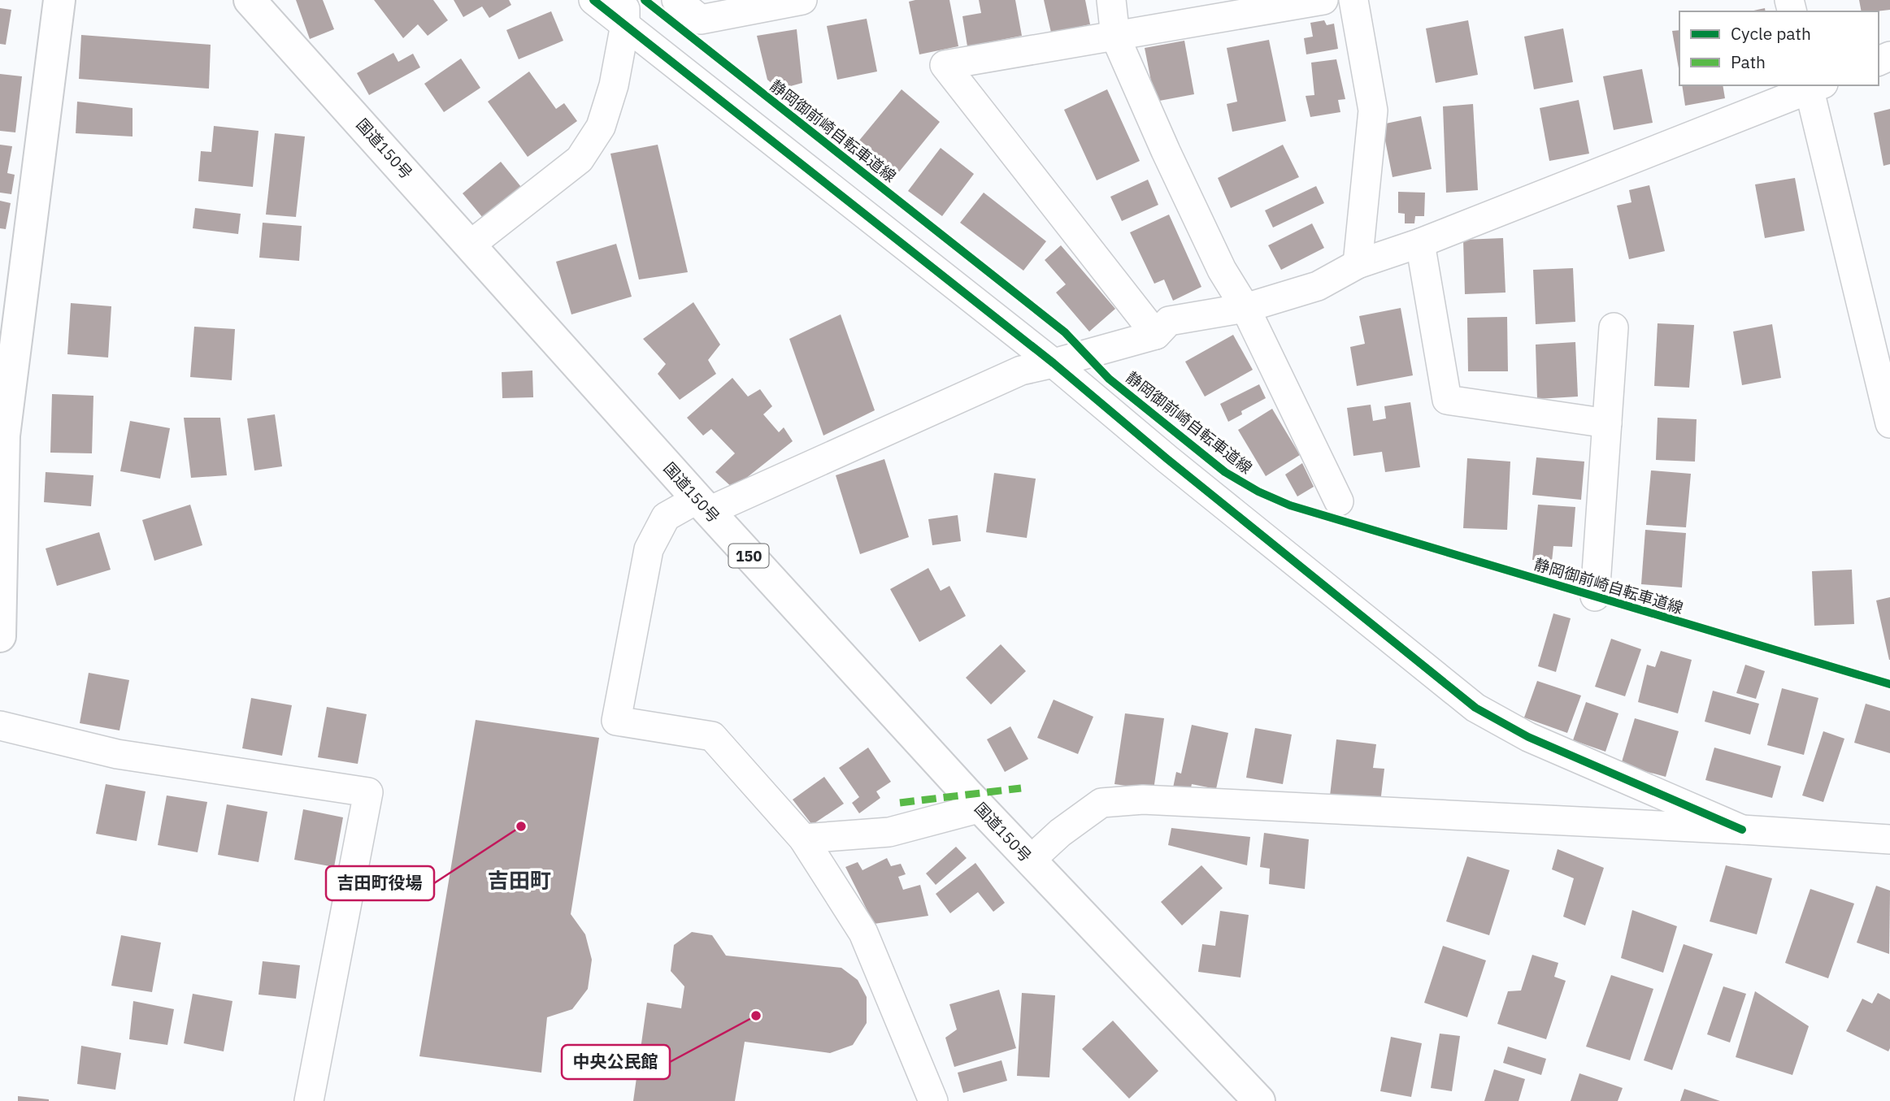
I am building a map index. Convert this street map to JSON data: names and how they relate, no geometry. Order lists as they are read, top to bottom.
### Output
{
  "streets": {
    "main road": ["国道150号", "150"],
    "cycle path": ["静岡御前崎自転車道線"]
  },
  "districts": ["吉田町"],
  "places": ["吉田町役場", "中央公民館"],
  "legend": ["Cycle path", "Path"]
}
